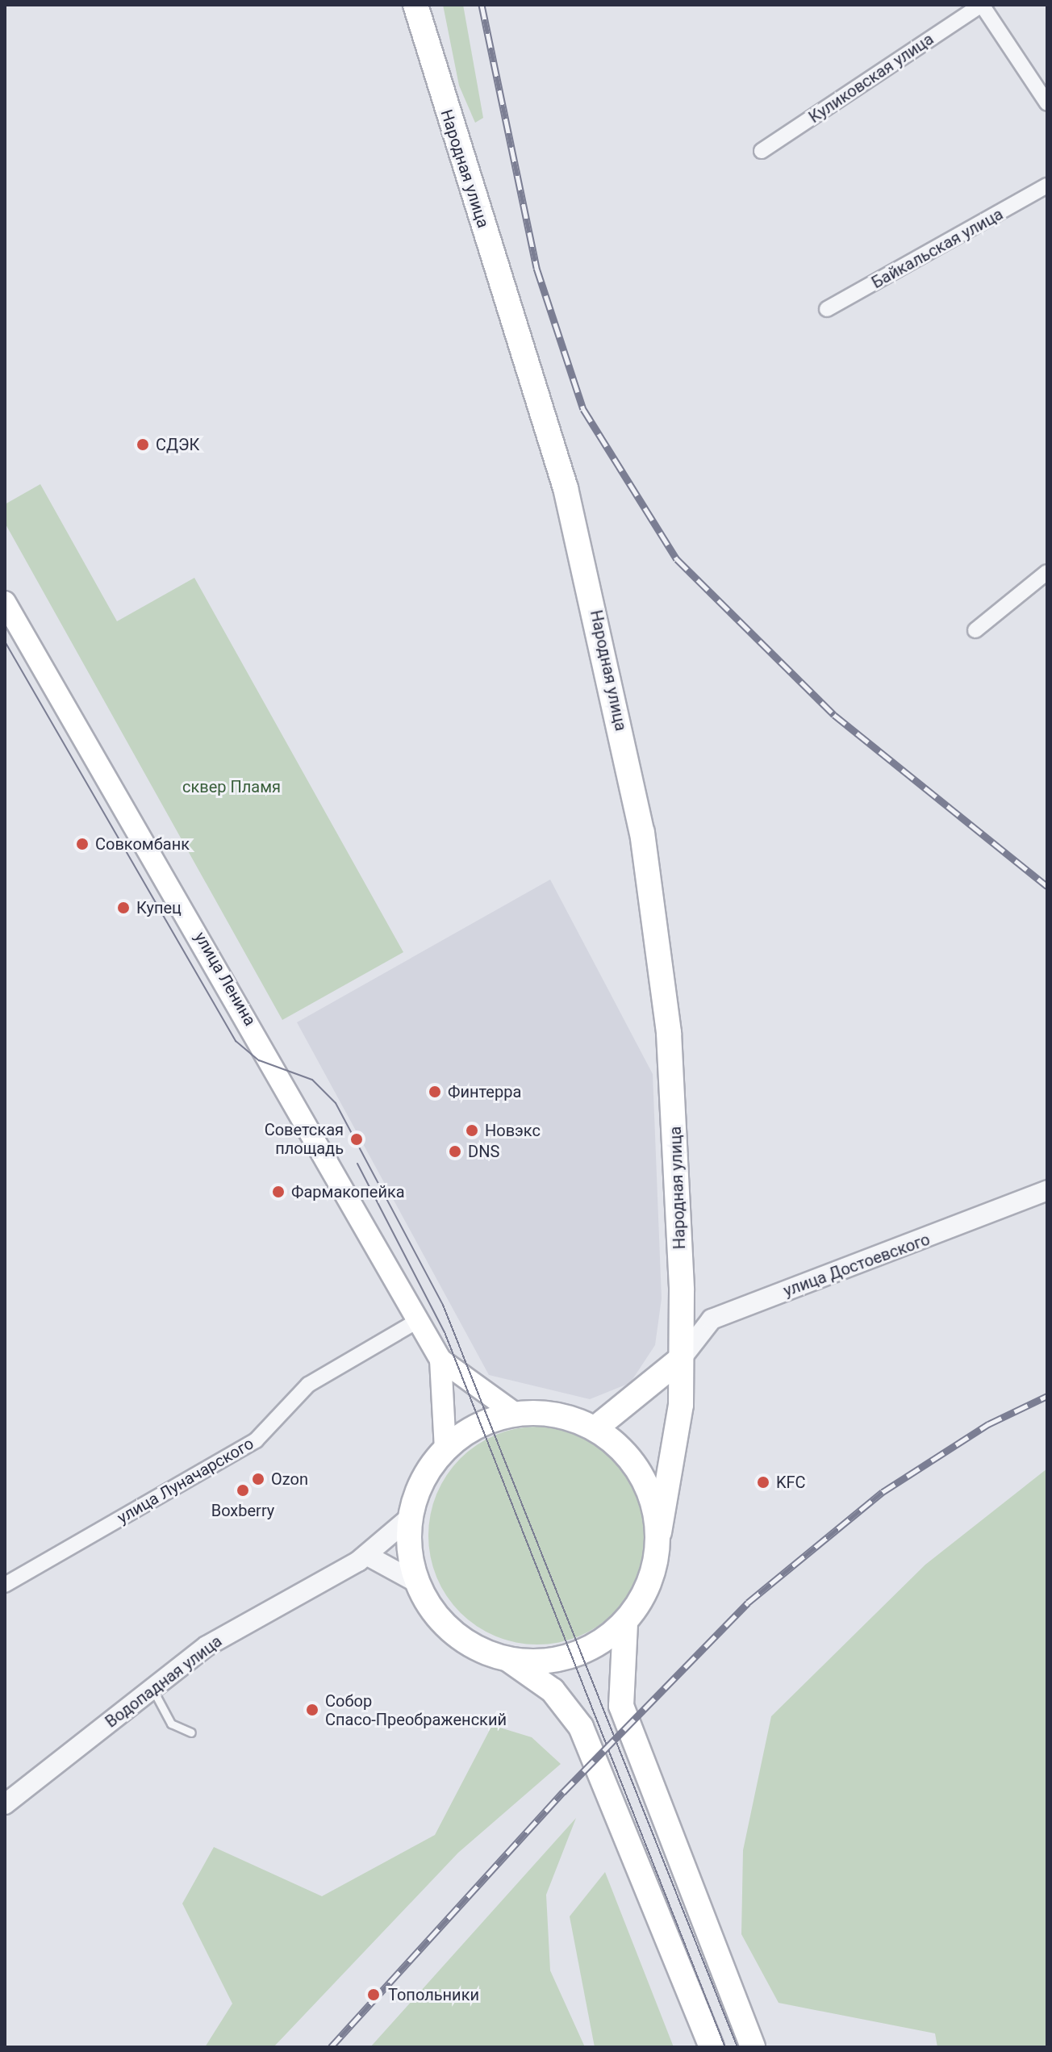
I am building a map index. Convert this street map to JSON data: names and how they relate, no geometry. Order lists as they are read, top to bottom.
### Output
{
  "streets": {
    "main road": ["Народная улица", "улица Ленина"],
    "street": [
      "Куликовская улица",
      "Байкальская улица",
      "улица Достоевского",
      "улица Луначарского",
      "Водопадная улица"
    ]
  },
  "crossings": [
    ["Народная улица", "улица Достоевского"],
    ["улица Ленина", "улица Луначарского"]
  ],
  "parks": ["сквер Пламя"],
  "places": [
    "СДЭК",
    "Совкомбанк",
    "Купец",
    "Финтерра",
    "Новэкс",
    "Советская площадь",
    "DNS",
    "Фармакопейка",
    "Ozon",
    "KFC",
    "Boxberry",
    "Собор Спасо-Преображенский",
    "Топольники"
  ]
}
